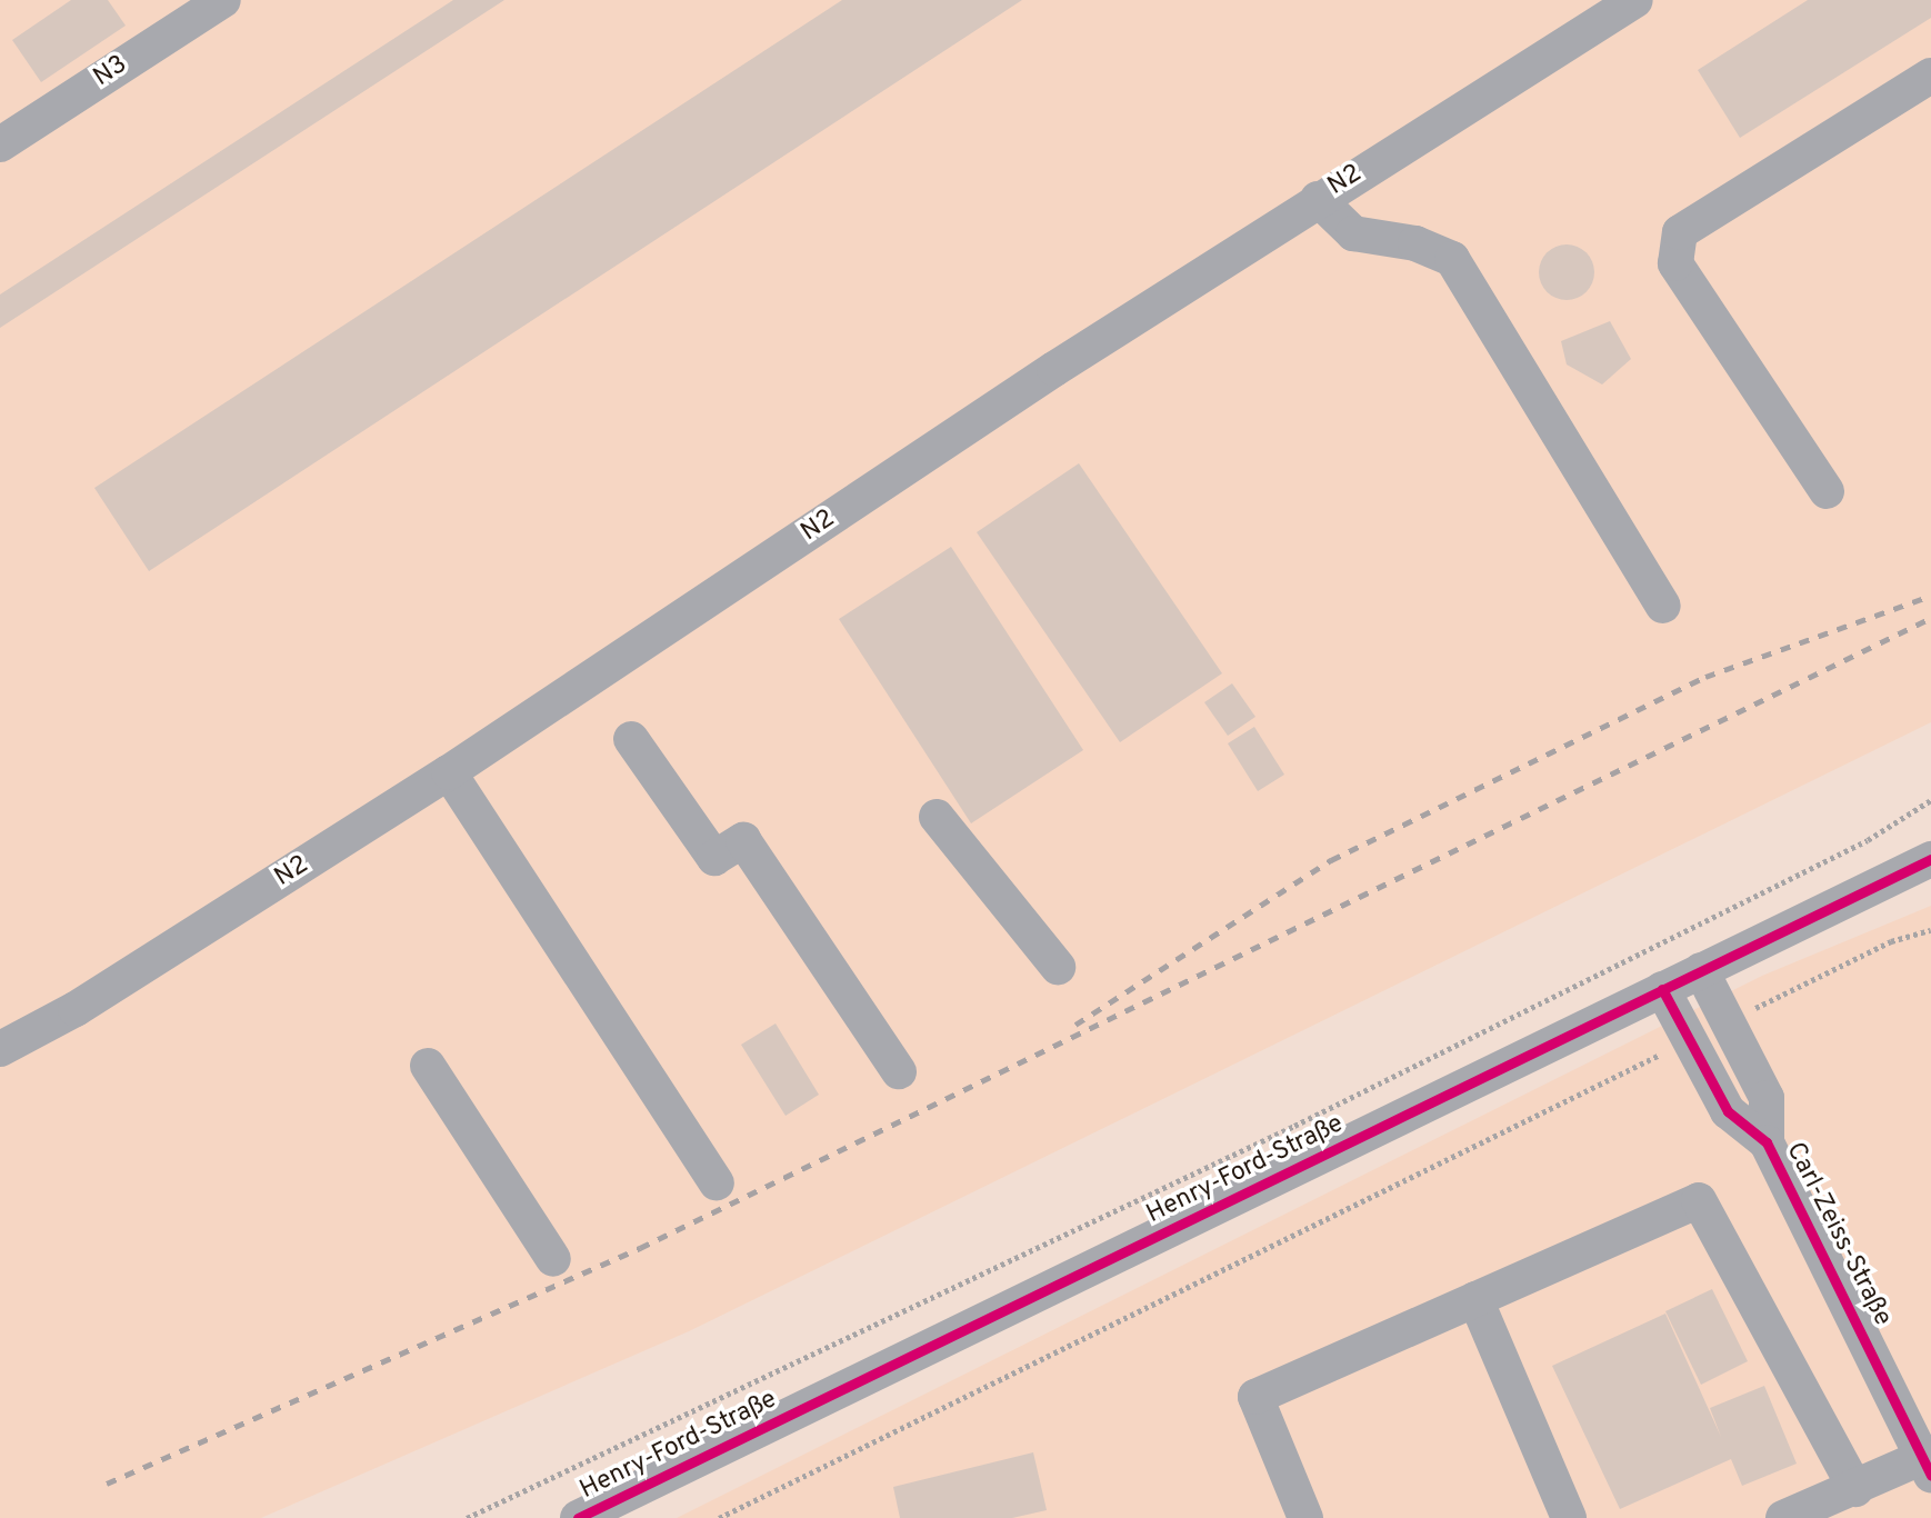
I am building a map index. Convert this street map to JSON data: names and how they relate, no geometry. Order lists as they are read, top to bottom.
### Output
{
  "streets": {
    "street": [
      "N3",
      "N2",
      "Henry-Ford-Straße",
      "Carl-Zeiss-Straße"
    ]
  },
  "crossings": [
    ["Henry-Ford-Straße", "Carl-Zeiss-Straße"]
  ]
}
